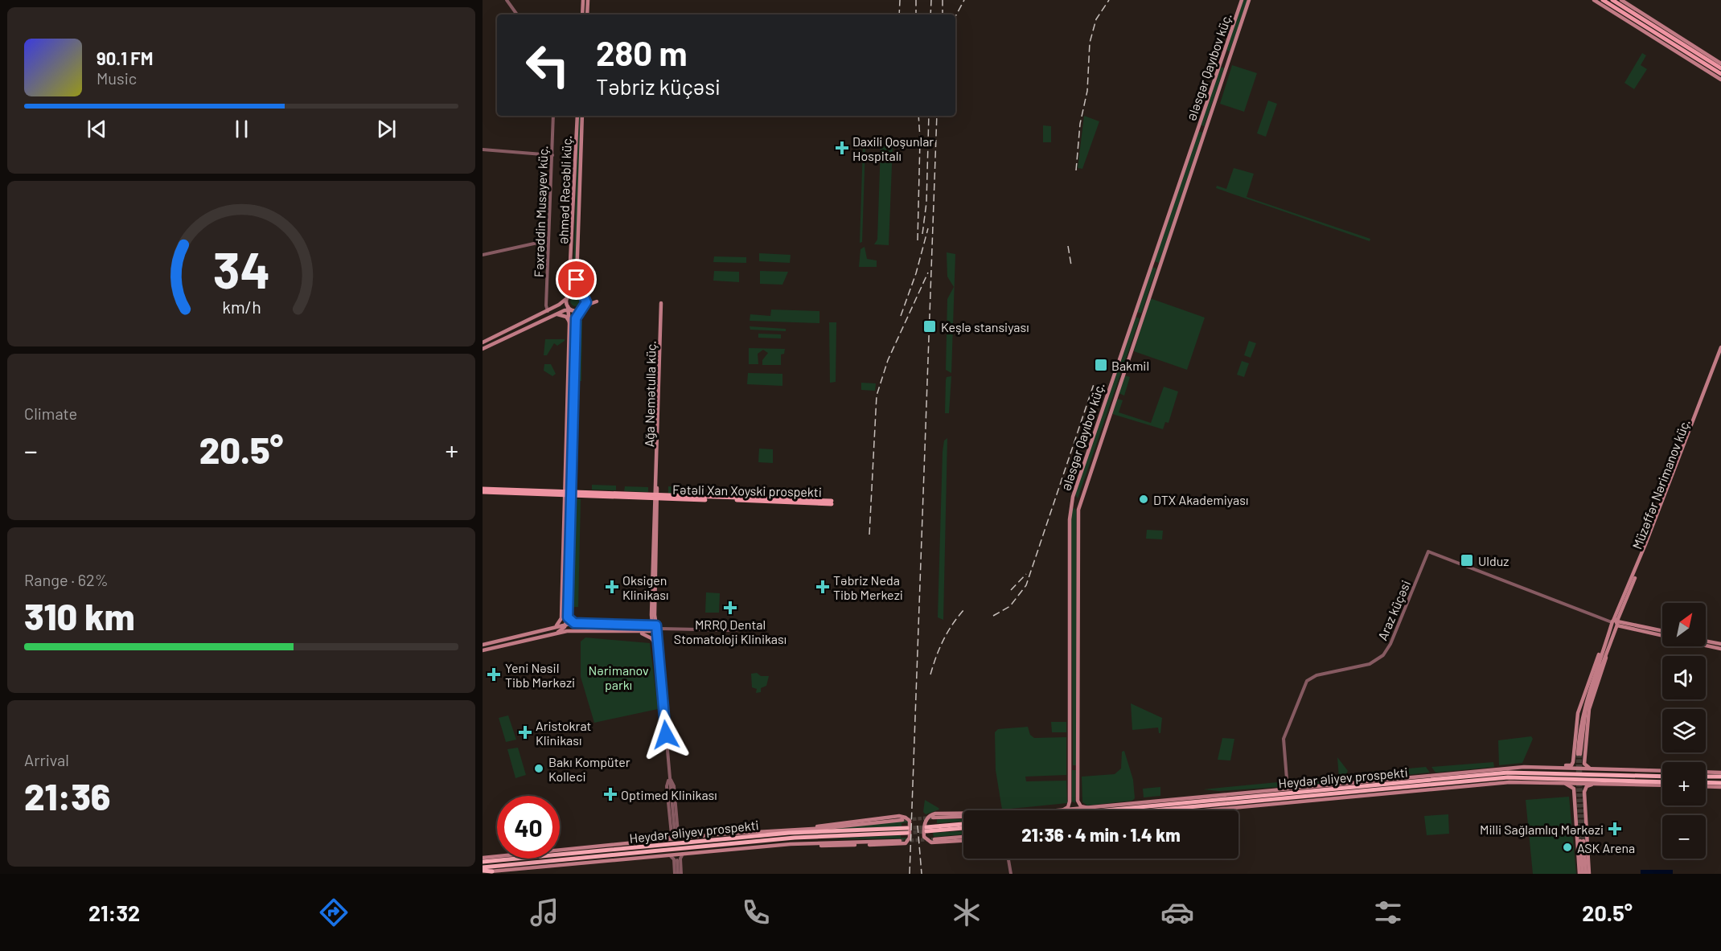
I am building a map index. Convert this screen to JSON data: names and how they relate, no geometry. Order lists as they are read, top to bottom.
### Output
{
  "streets": {
    "highway": ["Heydər Əliyev prospekti"],
    "main road": [
      "Ələsgər Qayıbov küç.",
      "Əhməd Rəcəbli küç.",
      "Ağa Nemətulla küç.",
      "Müzəffər Nərimanov küç.",
      "Fətəli Xan Xoyski prospekti"
    ],
    "street": ["Fəxrəddin Musayev küç.", "Araz küçəsi"]
  },
  "crossings": [
    ["Ağa Nemətulla küç.", "Fətəli Xan Xoyski prospekti"],
    ["Müzəffər Nərimanov küç.", "Araz küçəsi"]
  ],
  "parks": ["Nərimanov parkı"],
  "places": {
    "health": [
      "Daxili Qoşunlar Hospitalı",
      "Oksigen Klinikası",
      "Təbriz Neda Tibb Merkezi",
      "MRRQ Dental Stomatoloji Klinikası",
      "Yeni Nəsil Tibb Mərkəzi",
      "Aristokrat Klinikası",
      "Optimed Klinikası",
      "Milli Sağlamlıq Mərkəzi"
    ],
    "transit": ["Keşlə stansiyası", "Bakmil", "Ulduz"],
    "other": ["DTX Akademiyası", "Bakı Kompüter Kolleci", "ASK Arena"]
  },
  "north": "top right",
  "page": {
    "turn": ["280 m", "Təbriz küçəsi"],
    "song": ["90.1 FM", "Music"],
    "tile": [
      "Climate",
      ["Range · 62%", "310 km"],
      ["Arrival", "21:36"]
    ],
    "heat": ["−", "20.5°", "+"],
    "map_buttons": ["+", "−"],
    "limit": "40",
    "trip": "21:36 · 4 min · 1.4 km",
    "tabs": ["21:32", "20.5°"],
    "gauge": ["34", "km/h"]
  }
}
